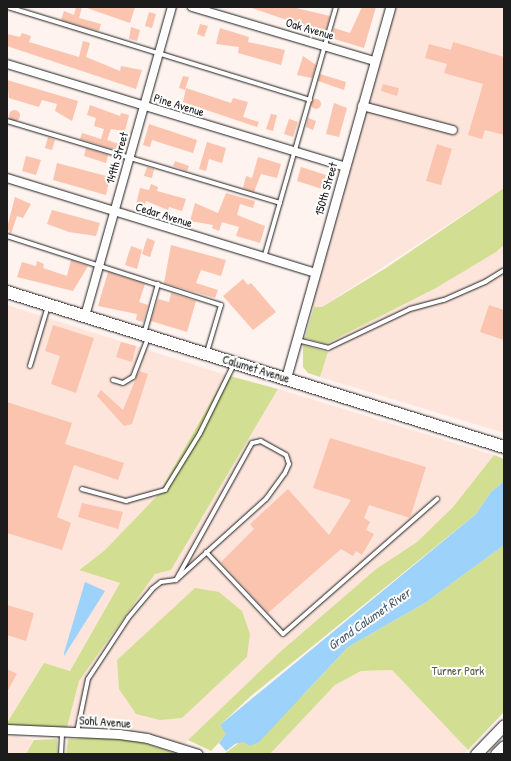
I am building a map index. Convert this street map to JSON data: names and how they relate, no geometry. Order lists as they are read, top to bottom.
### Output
{
  "streets": {
    "main road": ["Calumet Avenue"],
    "street": [
      "Oak Avenue",
      "Pine Avenue",
      "149th Street",
      "150th Street",
      "Cedar Avenue",
      "Sohl Avenue"
    ]
  },
  "crossings": [
    ["Oak Avenue", "150th Street"],
    ["Pine Avenue", "149th Street"],
    ["Pine Avenue", "150th Street"],
    ["149th Street", "Cedar Avenue"],
    ["149th Street", "Calumet Avenue"],
    ["150th Street", "Cedar Avenue"],
    ["150th Street", "Calumet Avenue"]
  ],
  "water": ["Grand Calumet River"],
  "parks": ["Turner Park"]
}
